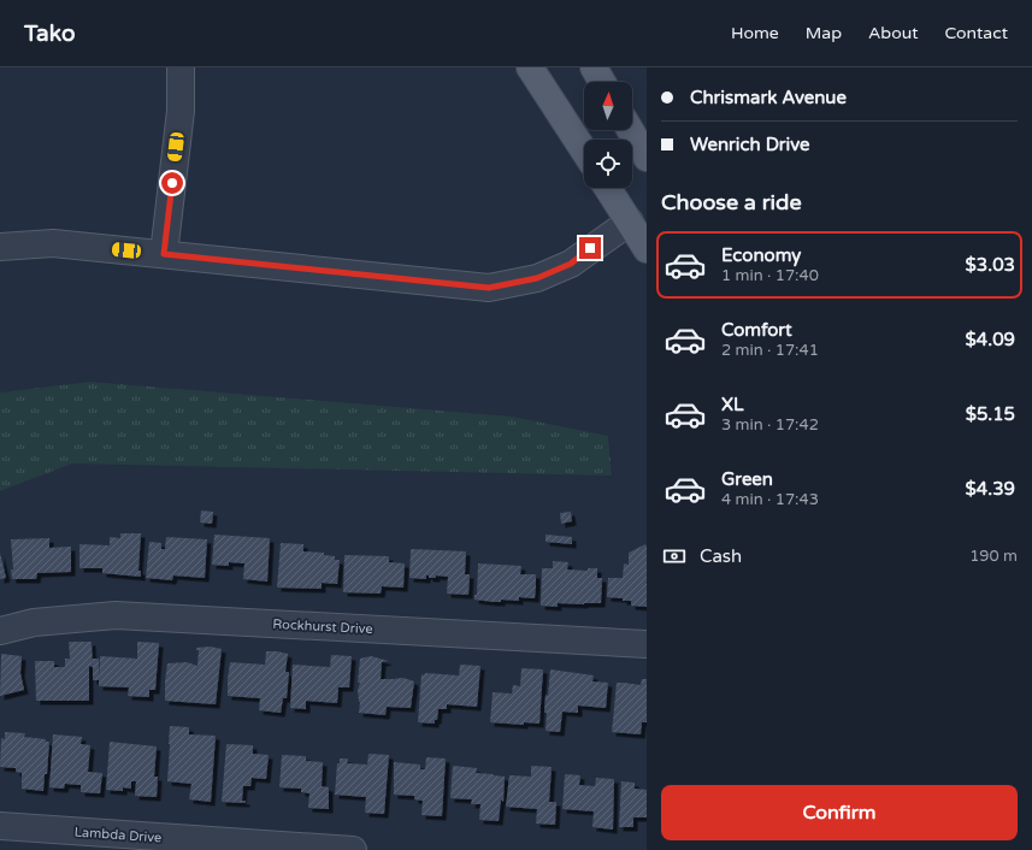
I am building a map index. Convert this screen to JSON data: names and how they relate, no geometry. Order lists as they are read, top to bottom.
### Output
{
  "streets": {
    "street": ["Rockhurst Drive", "Lambda Drive"]
  },
  "north": "top",
  "page": {
    "header": "Tako",
    "nav": [
      "Home",
      "Map",
      "About",
      "Contact"
    ],
    "banner": ["Chrismark Avenue", "Wenrich Drive"],
    "heading": "Choose a ride",
    "list": [
      {
        "name": "Economy",
        "note": "1 min · 17:40",
        "value": "$3.03"
      },
      {
        "name": "Comfort",
        "note": "2 min · 17:41",
        "value": "$4.09"
      },
      {
        "name": "XL",
        "note": "3 min · 17:42",
        "value": "$5.15"
      },
      {
        "name": "Green",
        "note": "4 min · 17:43",
        "value": "$4.39"
      }
    ],
    "pay": ["Cash", "190 m"],
    "buttons": "Confirm"
  }
}
